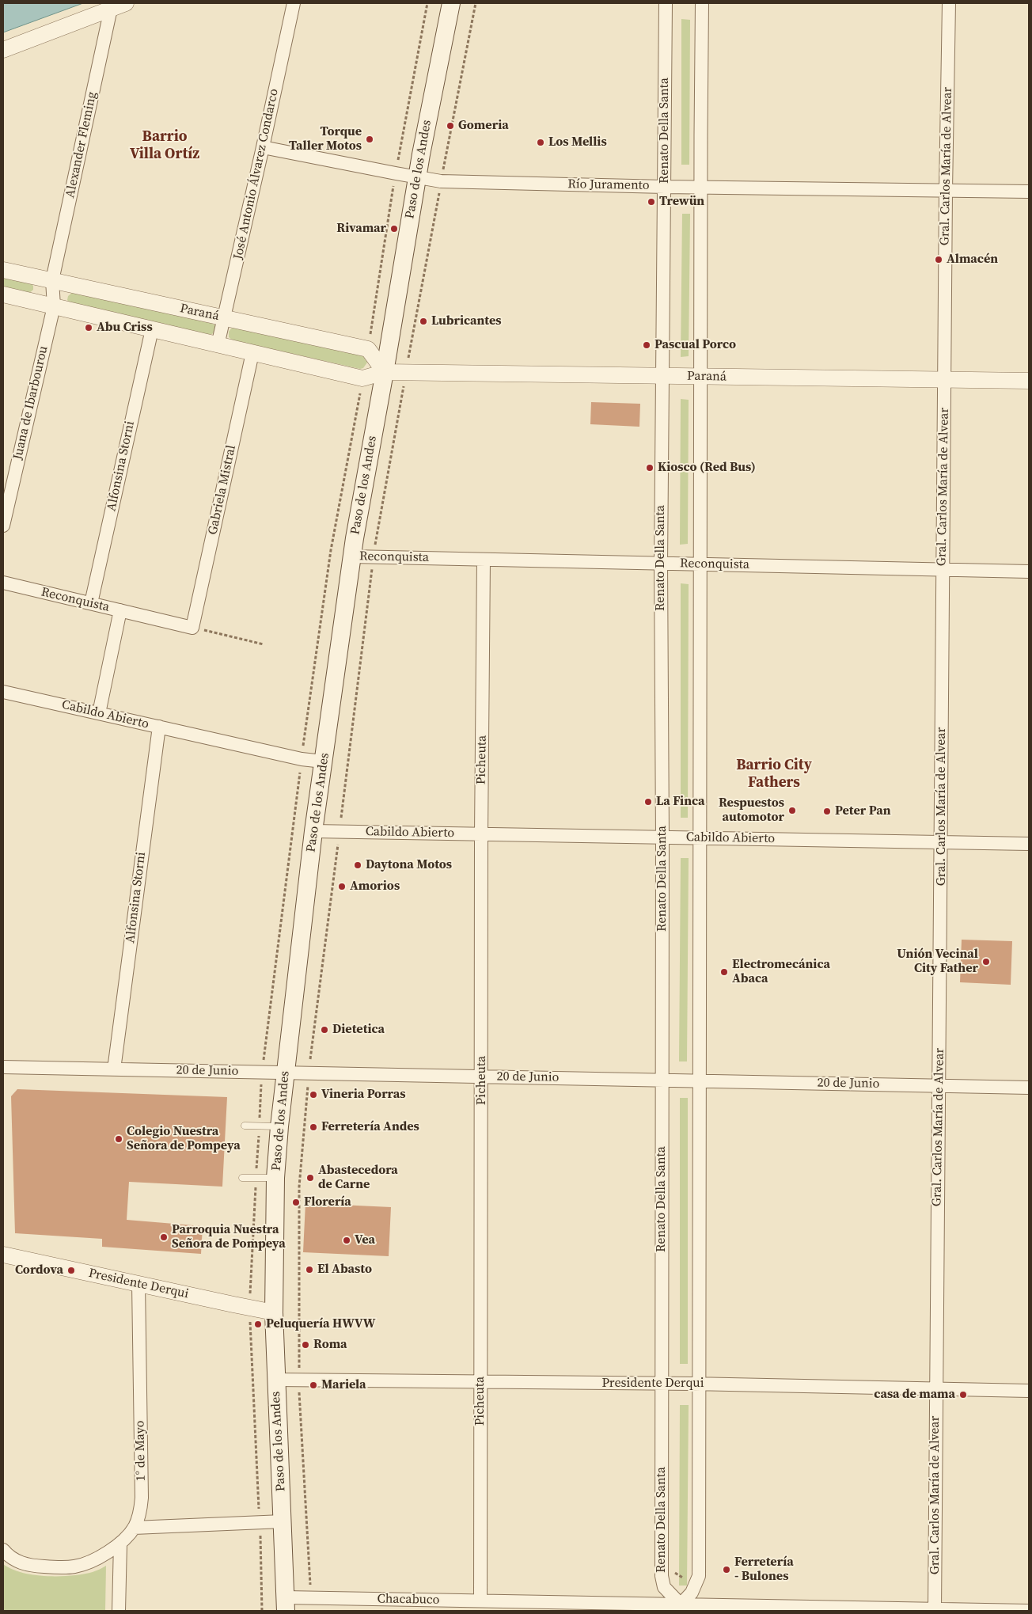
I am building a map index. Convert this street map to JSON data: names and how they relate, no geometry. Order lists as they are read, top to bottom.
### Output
{
  "streets": {
    "main road": ["Paso de los Andes"],
    "street": [
      "Renato Della Santa",
      "Alexander Fleming",
      "Gral. Carlos María de Alvear",
      "José Antonio Álvarez Condarco",
      "Río Juramento",
      "Paraná",
      "Juana de Ibarbourou",
      "Alfonsina Storni",
      "Gabriela Mistral",
      "Reconquista",
      "Cabildo Abierto",
      "Picheuta",
      "20 de Junio",
      "Presidente Derqui",
      "1° de Mayo",
      "Chacabuco"
    ]
  },
  "crossings": [
    ["Renato Della Santa", "Río Juramento"],
    ["Renato Della Santa", "Paraná"],
    ["Renato Della Santa", "Reconquista"],
    ["Renato Della Santa", "Cabildo Abierto"],
    ["Renato Della Santa", "20 de Junio"],
    ["Renato Della Santa", "Presidente Derqui"],
    ["Renato Della Santa", "Chacabuco"],
    ["Alexander Fleming", "Paraná"],
    ["Alexander Fleming", "Juana de Ibarbourou"],
    ["Gral. Carlos María de Alvear", "Río Juramento"],
    ["Gral. Carlos María de Alvear", "Paraná"],
    ["Gral. Carlos María de Alvear", "Reconquista"],
    ["Gral. Carlos María de Alvear", "Cabildo Abierto"],
    ["Gral. Carlos María de Alvear", "20 de Junio"],
    ["Gral. Carlos María de Alvear", "Presidente Derqui"],
    ["Gral. Carlos María de Alvear", "Chacabuco"],
    ["Paso de los Andes", "Río Juramento"],
    ["Paso de los Andes", "Paraná"],
    ["Paso de los Andes", "Reconquista"],
    ["Paso de los Andes", "Cabildo Abierto"],
    ["Paso de los Andes", "20 de Junio"],
    ["Paso de los Andes", "Presidente Derqui"],
    ["Paso de los Andes", "Chacabuco"],
    ["José Antonio Álvarez Condarco", "Río Juramento"],
    ["José Antonio Álvarez Condarco", "Paraná"],
    ["Paraná", "Juana de Ibarbourou"],
    ["Paraná", "Alfonsina Storni"],
    ["Paraná", "Gabriela Mistral"],
    ["Alfonsina Storni", "Reconquista"],
    ["Alfonsina Storni", "Cabildo Abierto"],
    ["Alfonsina Storni", "20 de Junio"],
    ["Gabriela Mistral", "Reconquista"],
    ["Reconquista", "Picheuta"],
    ["Cabildo Abierto", "Picheuta"],
    ["Picheuta", "20 de Junio"],
    ["Picheuta", "Presidente Derqui"],
    ["Picheuta", "Chacabuco"],
    ["Presidente Derqui", "1° de Mayo"]
  ],
  "districts": ["Barrio Villa Ortíz", "Barrio City Fathers"],
  "places": [
    "Gomeria",
    "Torque Taller Motos",
    "Los Mellis",
    "Trewün",
    "Rivamar",
    "Almacén",
    "Lubricantes",
    "Abu Criss",
    "Pascual Porco",
    "Kiosco (Red Bus)",
    "La Finca",
    "Respuestos automotor",
    "Peter Pan",
    "Daytona Motos",
    "Amorios",
    "Unión Vecinal City Father",
    "Electromecánica Abaca",
    "Dietetica",
    "Vineria Porras",
    "Ferretería Andes",
    "Colegio Nuestra Señora de Pompeya",
    "Abastecedora de Carne",
    "Florería",
    "Parroquia Nuestra Señora de Pompeya",
    "Vea",
    "El Abasto",
    "Cordova",
    "Peluquería HWVW",
    "Roma",
    "Mariela",
    "casa de mama",
    "Ferretería - Bulones"
  ]
}
